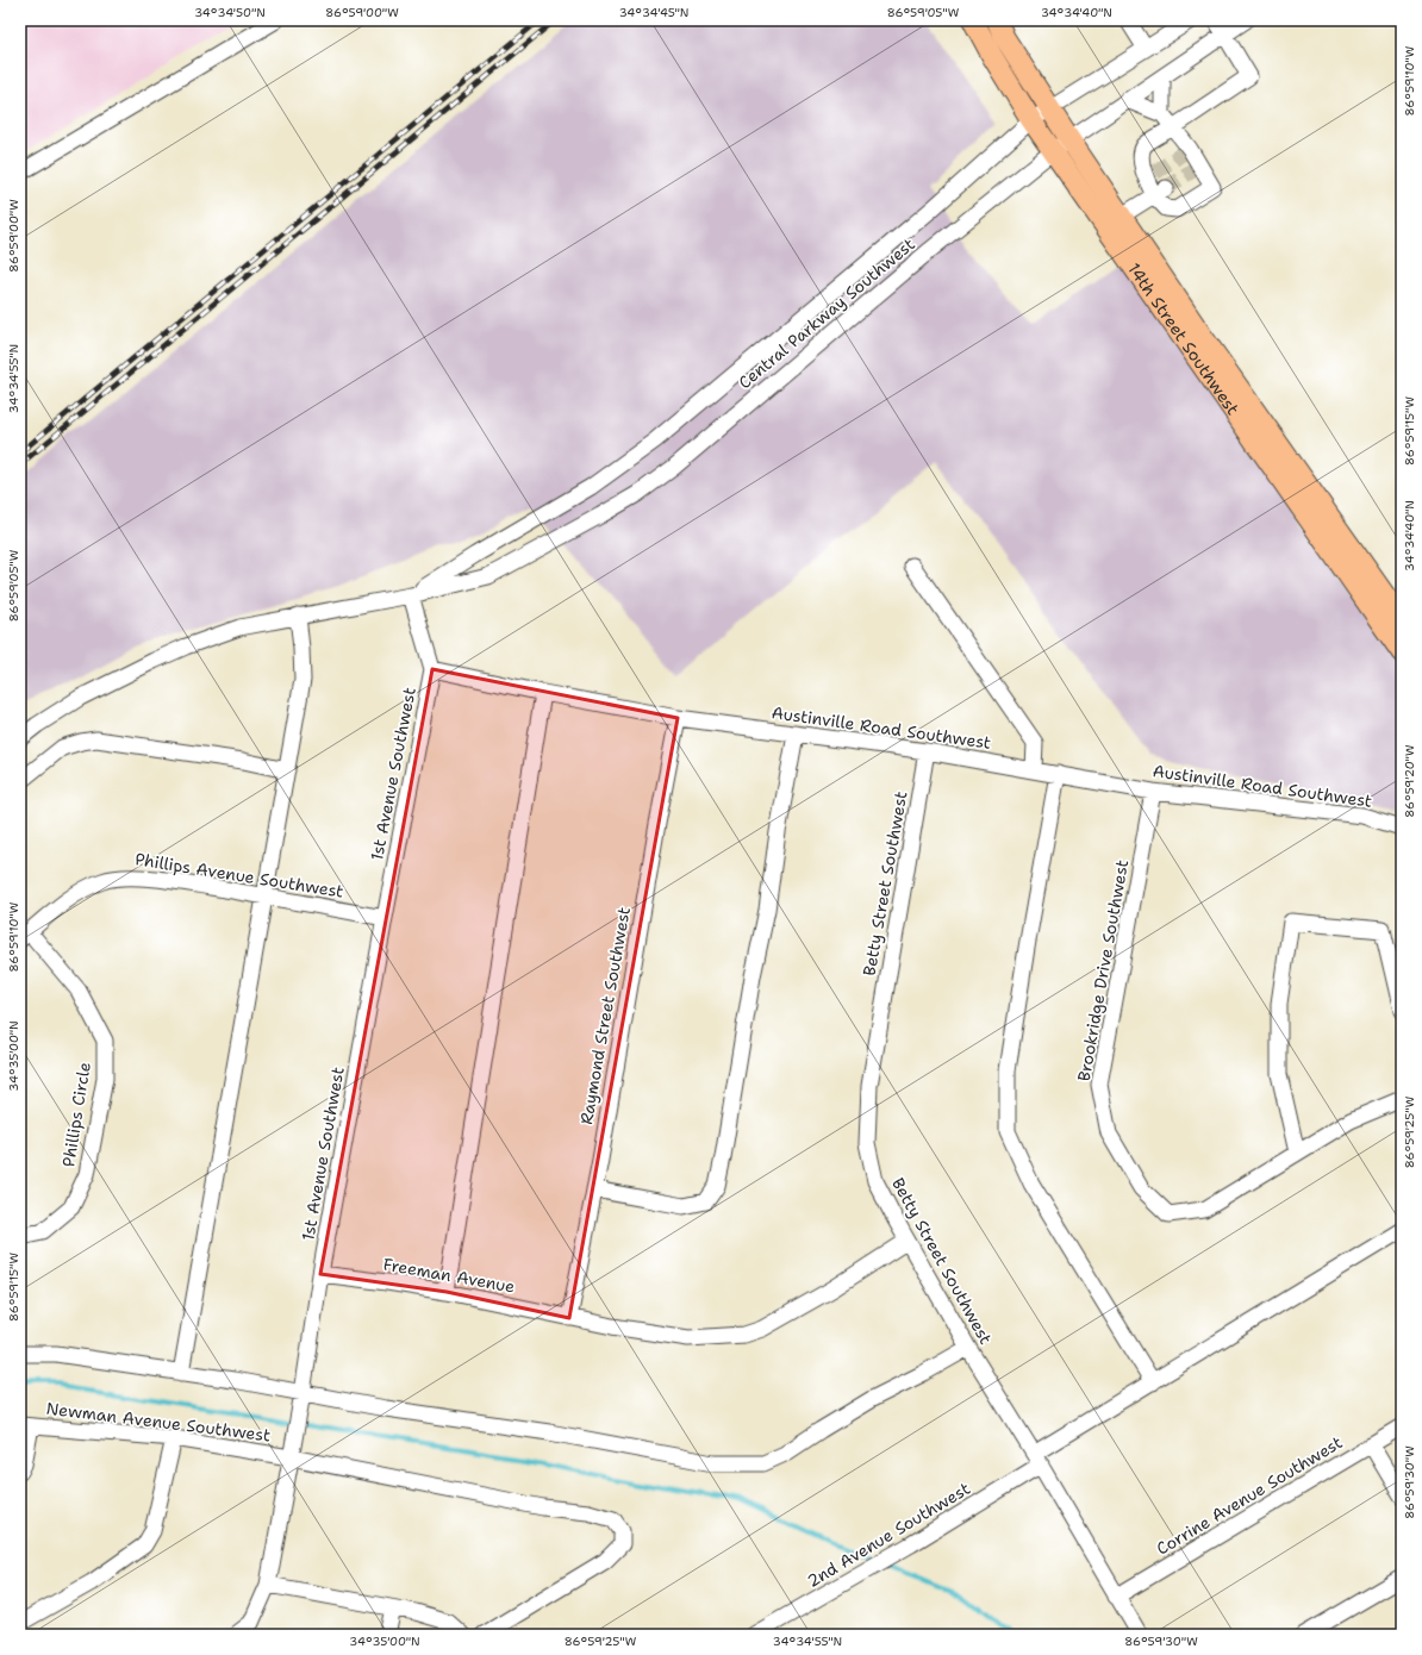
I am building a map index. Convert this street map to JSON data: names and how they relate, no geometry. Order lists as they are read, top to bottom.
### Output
{
  "streets": {
    "main road": ["14th Street Southwest"],
    "street": [
      "Central Parkway Southwest",
      "Austinville Road Southwest",
      "1st Avenue Southwest",
      "Phillips Avenue Southwest",
      "Betty Street Southwest",
      "Brookridge Drive Southwest",
      "Raymond Street Southwest",
      "Phillips Circle",
      "Freeman Avenue",
      "Newman Avenue Southwest",
      "Corrine Avenue Southwest",
      "2nd Avenue Southwest"
    ]
  },
  "crossings": [
    ["Central Parkway Southwest", "14th Street Southwest"],
    ["Austinville Road Southwest", "1st Avenue Southwest"],
    ["Austinville Road Southwest", "Betty Street Southwest"],
    ["Austinville Road Southwest", "Brookridge Drive Southwest"],
    ["Austinville Road Southwest", "Raymond Street Southwest"],
    ["1st Avenue Southwest", "Phillips Avenue Southwest"],
    ["1st Avenue Southwest", "Freeman Avenue"],
    ["1st Avenue Southwest", "Newman Avenue Southwest"],
    ["Phillips Avenue Southwest", "Phillips Circle"],
    ["Betty Street Southwest", "Freeman Avenue"],
    ["Betty Street Southwest", "Corrine Avenue Southwest"],
    ["Betty Street Southwest", "2nd Avenue Southwest"],
    ["Raymond Street Southwest", "Freeman Avenue"]
  ],
  "coordinates": [
    "34°34'50\"N",
    "86°59'00\"W",
    "34°34'45\"N",
    "86°59'05\"W",
    "34°34'40\"N",
    "86°59'10\"W",
    "34°34'55\"N",
    "86°59'15\"W",
    "86°59'20\"W",
    "34°35'00\"N",
    "86°59'25\"W",
    "86°59'30\"W"
  ]
}
